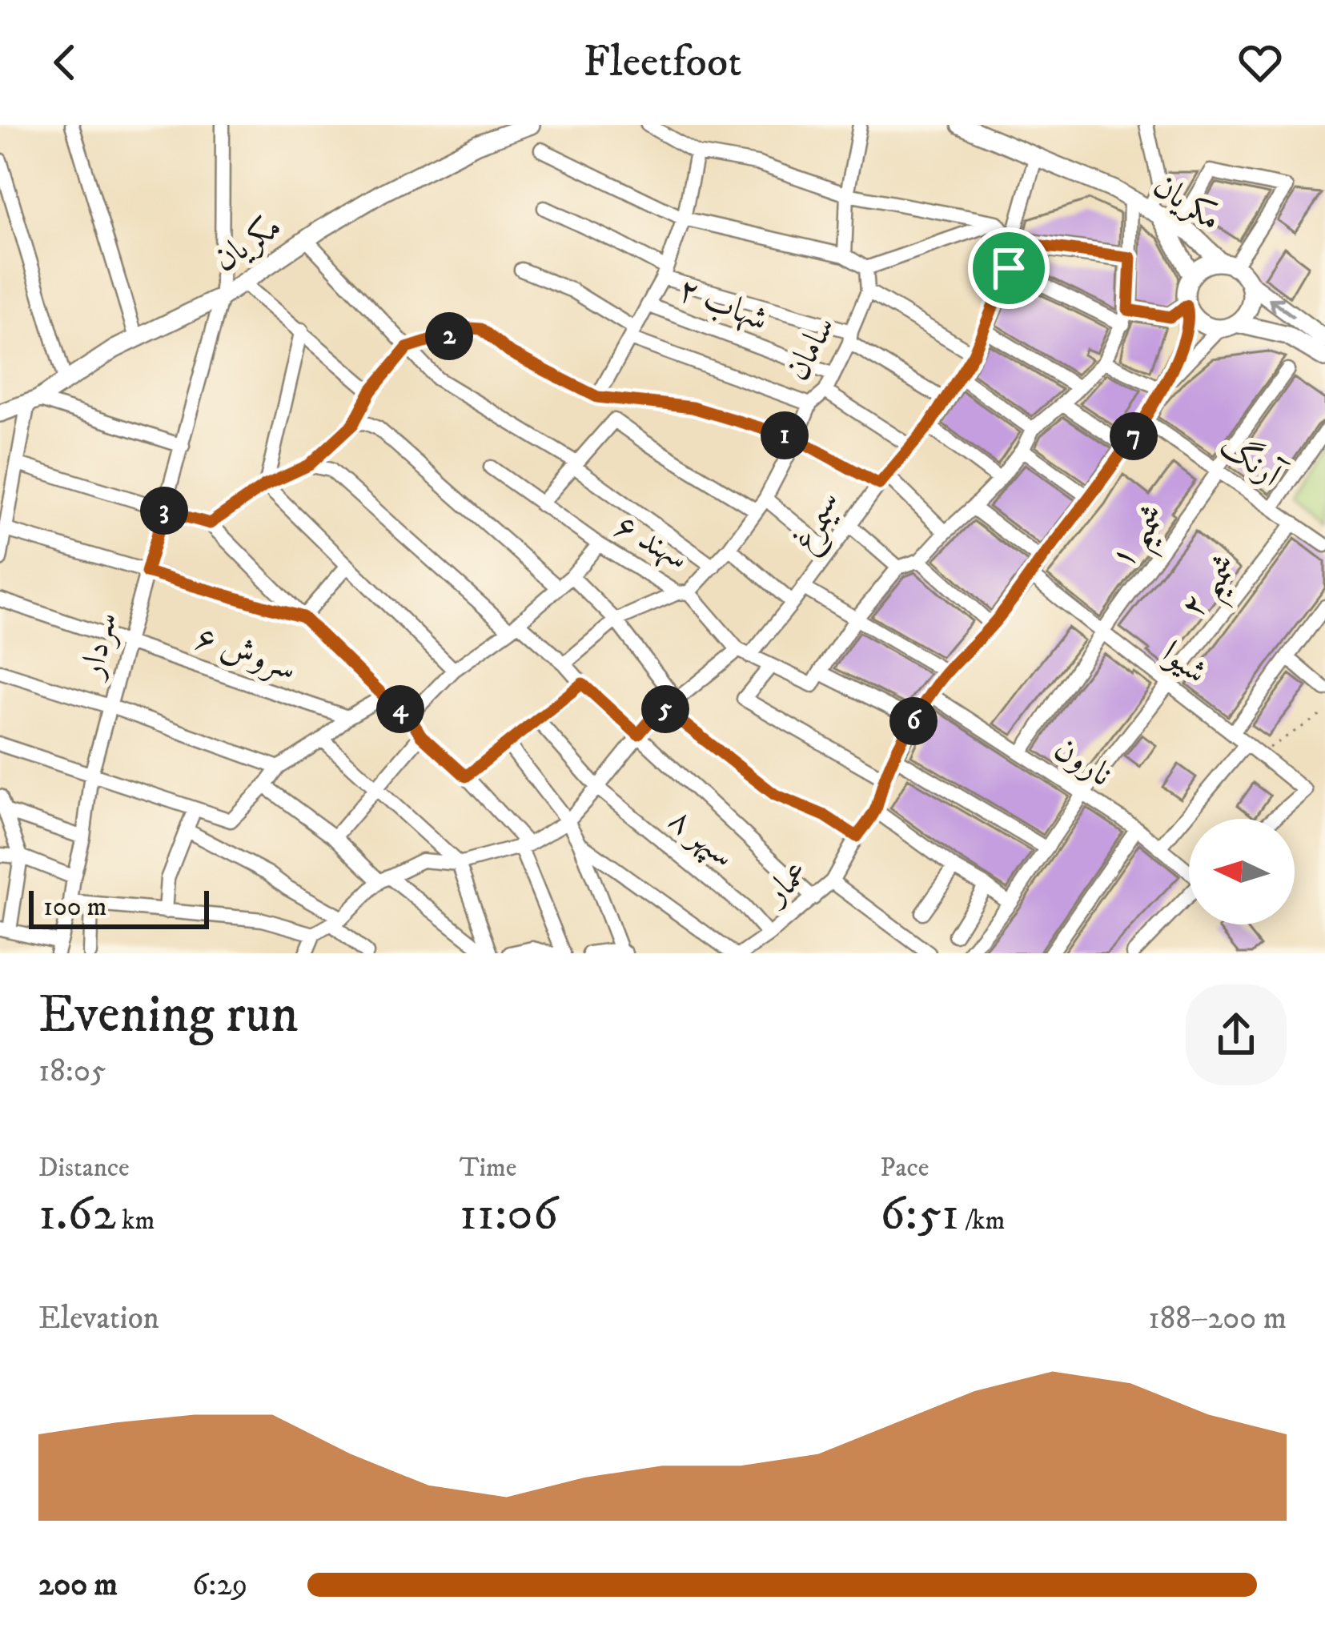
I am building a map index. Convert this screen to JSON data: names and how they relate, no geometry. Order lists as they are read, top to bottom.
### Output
{
  "streets": {
    "main road": ["مکریان"],
    "street": [
      "شهاب ۲",
      "سامان",
      "آرنگ",
      "سیمرغ",
      "شمیم ۱",
      "سهند ۶",
      "شمیم ۲",
      "سردار",
      "سروش ۶",
      "شیوا",
      "نارون",
      "سپهر ۸",
      "عمار"
    ]
  },
  "crossings": [
    ["مکریان", "سیمرغ"],
    ["مکریان", "سردار"],
    ["مکریان", "عمار"],
    ["شهاب ۲", "سامان"],
    ["سامان", "سهند ۶"],
    ["آرنگ", "شمیم ۱"],
    ["آرنگ", "شمیم ۲"],
    ["آرنگ", "عمار"],
    ["سیمرغ", "سهند ۶"],
    ["شمیم ۱", "شیوا"],
    ["شمیم ۱", "نارون"],
    ["سهند ۶", "عمار"],
    ["شمیم ۲", "شیوا"],
    ["شمیم ۲", "نارون"],
    ["سردار", "سروش ۶"],
    ["شیوا", "عمار"],
    ["نارون", "عمار"],
    ["سپهر ۸", "عمار"]
  ],
  "scale_bar": "100 m",
  "north": "left",
  "page": {
    "header": "Fleetfoot",
    "pins": [
      "2",
      "1",
      "7",
      "3",
      "4",
      "5",
      "6"
    ],
    "scale": "100 m",
    "heading": ["Evening run", "18:05"],
    "stats": [
      ["Distance", "1.62 km"],
      ["Time", "11:06"],
      ["Pace", "6:51 /km"]
    ],
    "chart": ["Elevation", "188–200 m"],
    "list": [
      {
        "name": "200 m",
        "note": "6:29"
      }
    ]
  }
}
